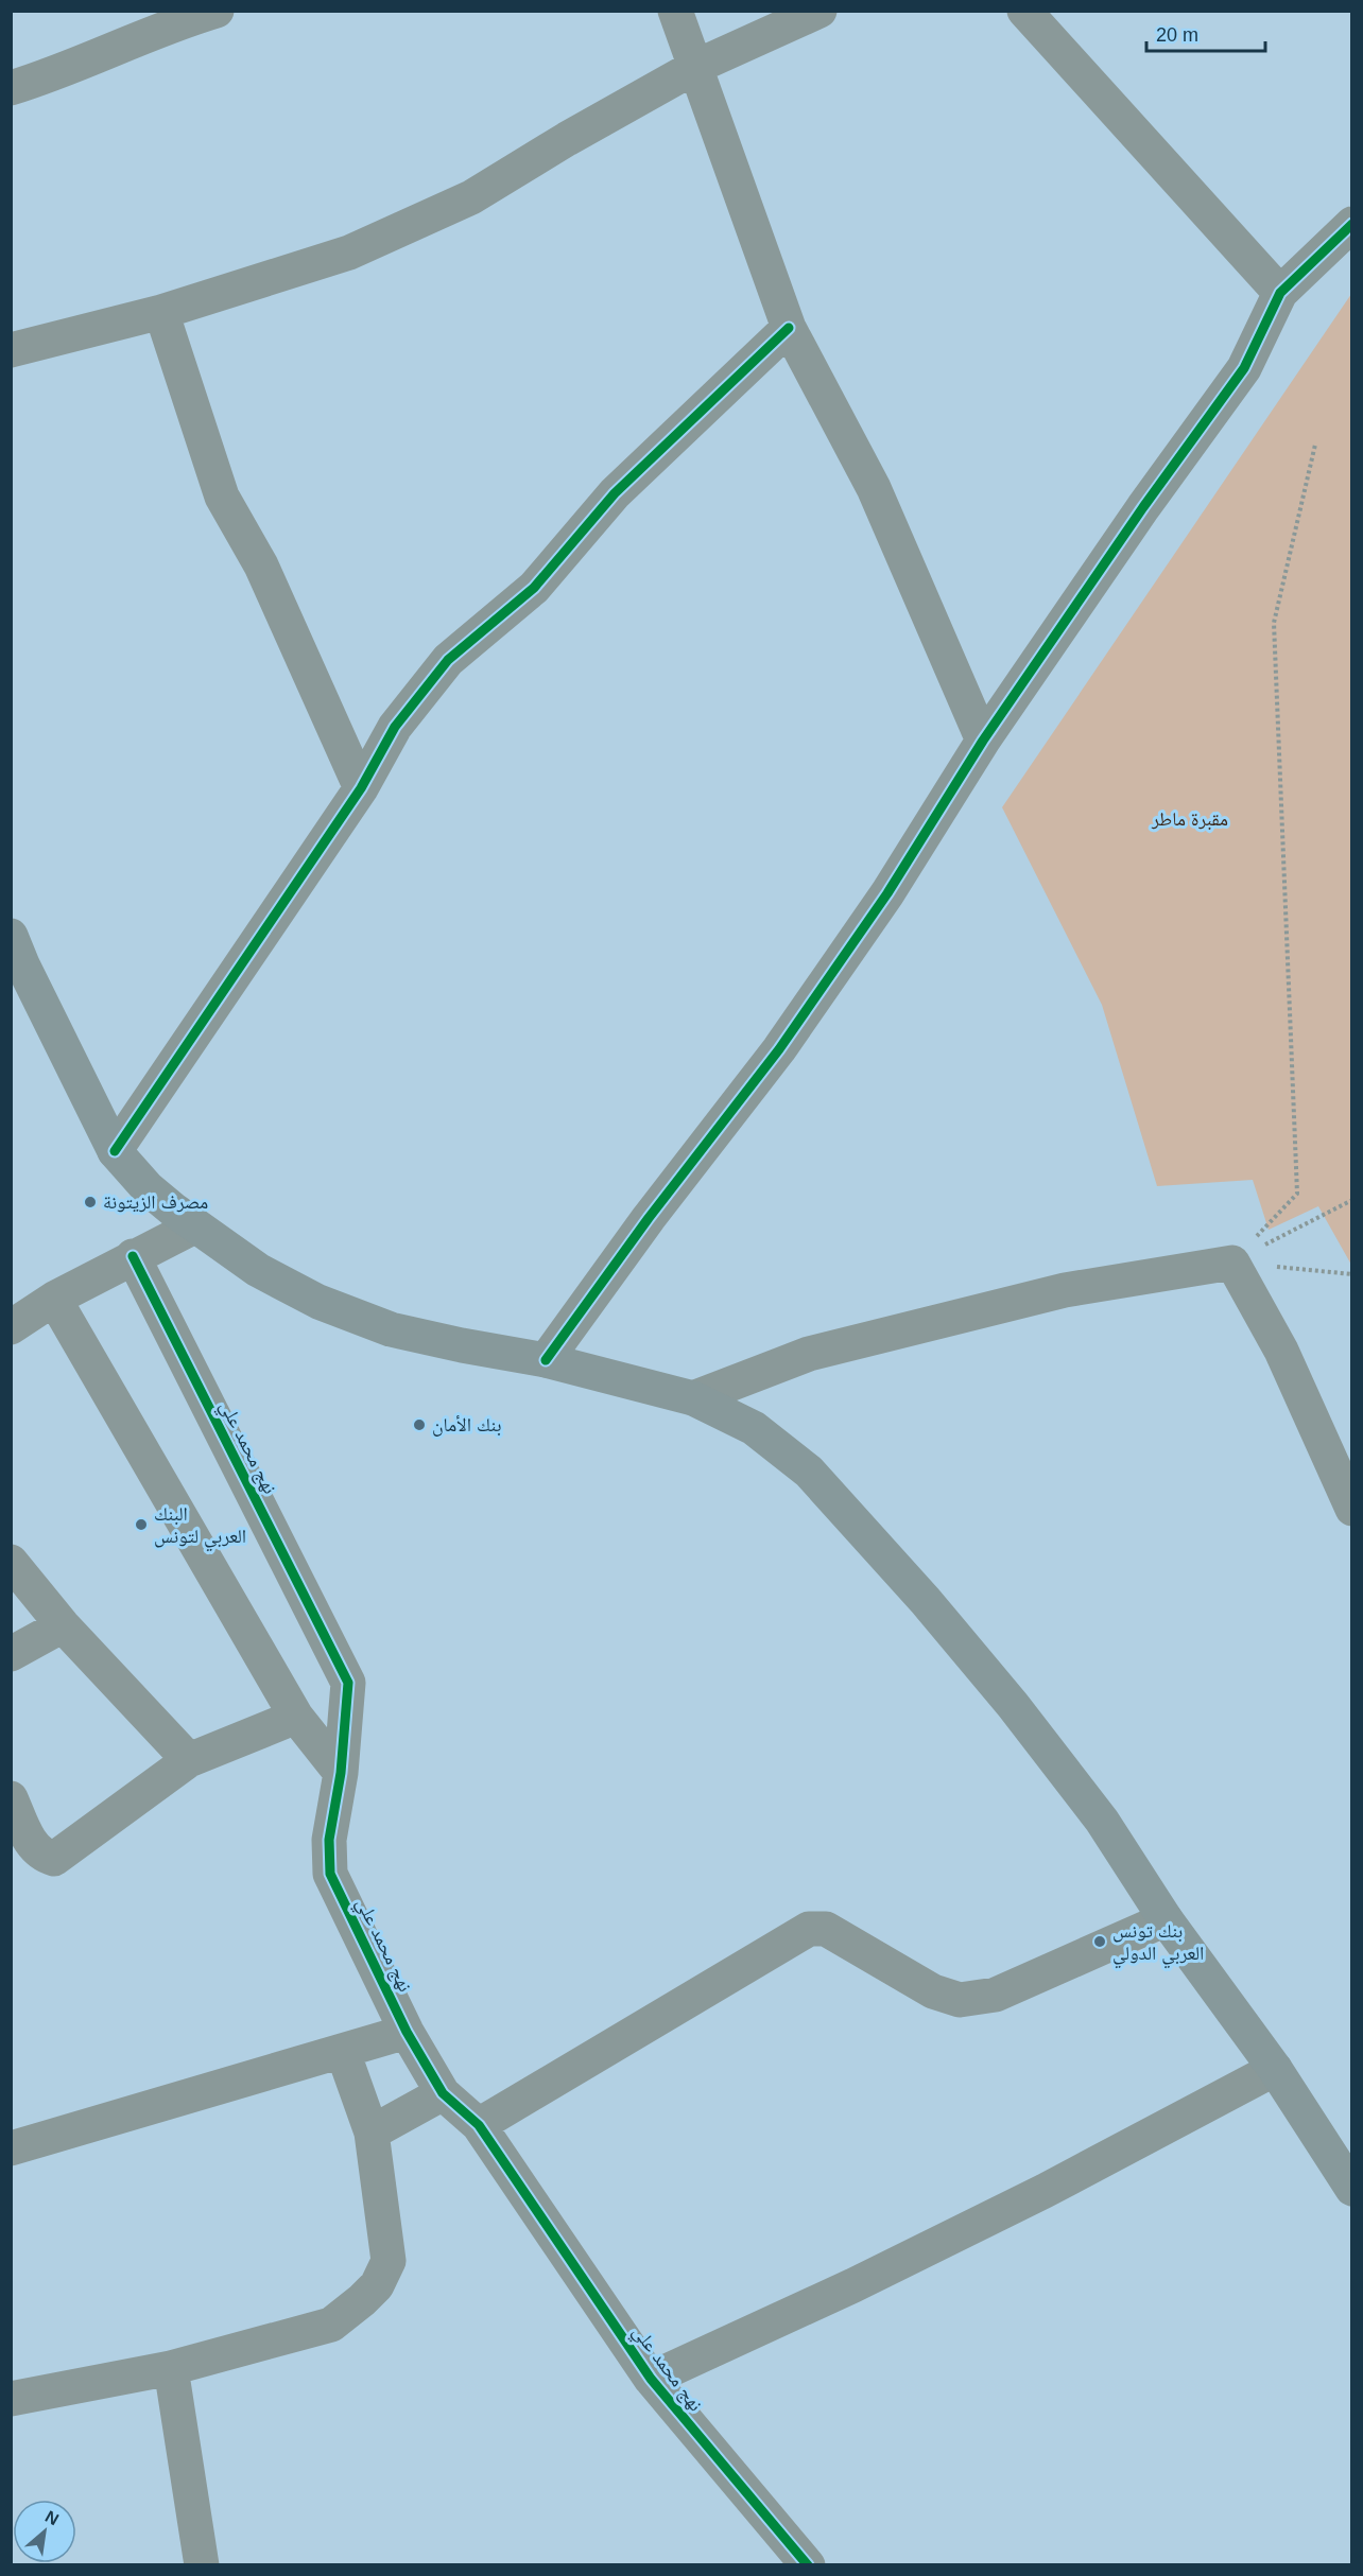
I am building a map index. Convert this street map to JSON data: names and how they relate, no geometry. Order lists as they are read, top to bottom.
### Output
{
  "streets": {
    "street": ["نهج محمد علي"]
  },
  "parks": ["مقبرة ماطر"],
  "places": [
    "مصرف الزيتونة",
    "بنك الأمان",
    "البنك العربي لتونس",
    "بنك تونس العربي الدولي"
  ],
  "scale_bar": "20 m",
  "north": "top right"
}
